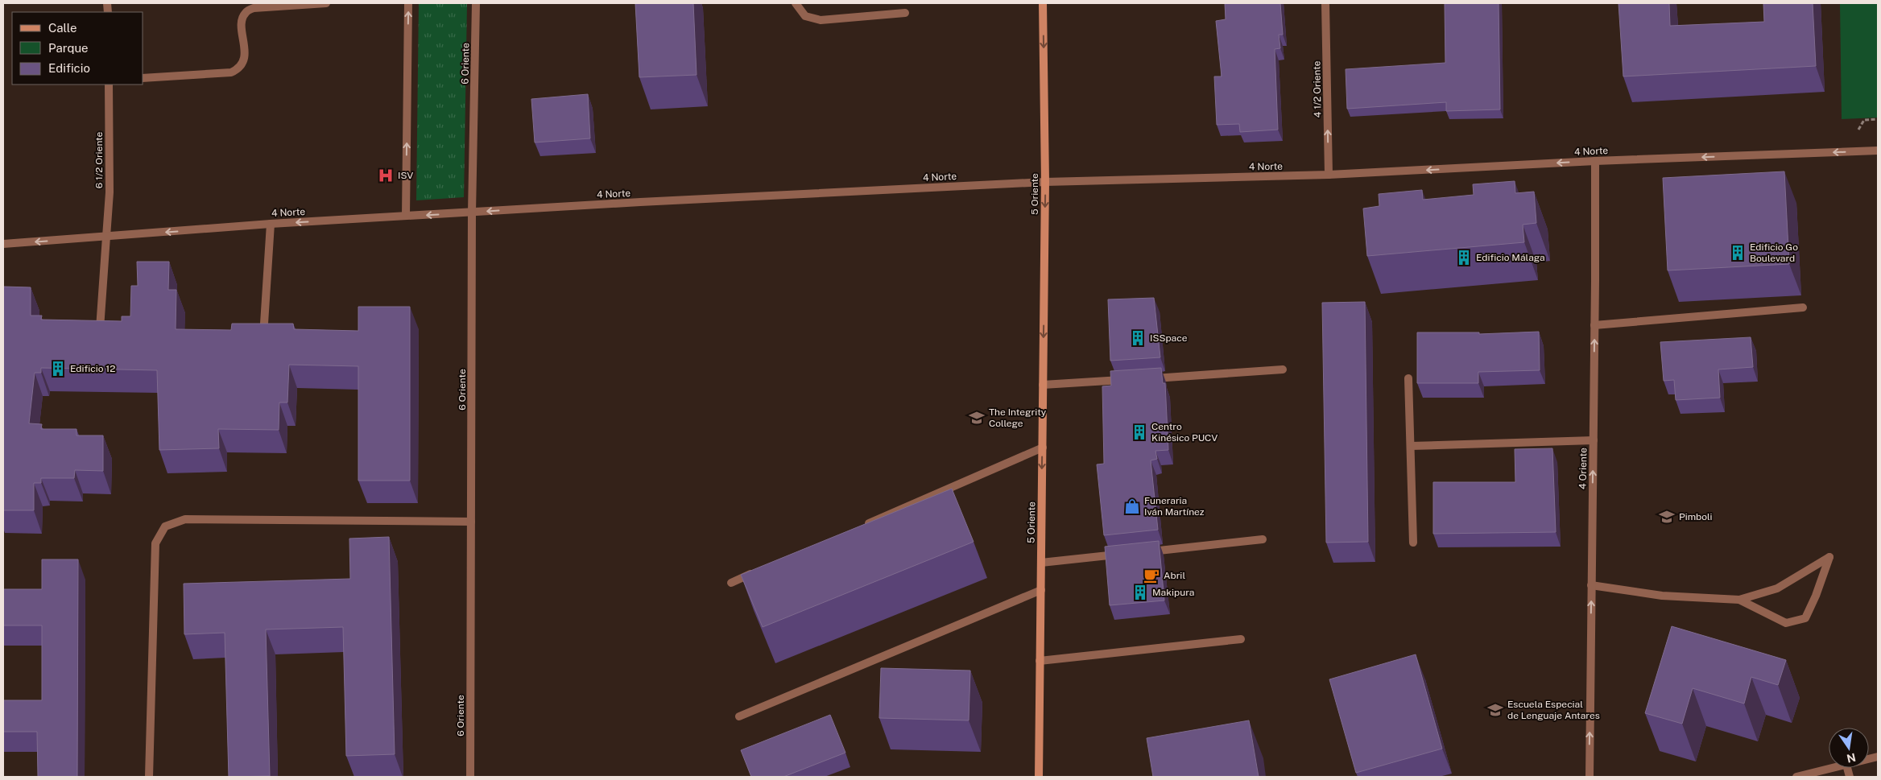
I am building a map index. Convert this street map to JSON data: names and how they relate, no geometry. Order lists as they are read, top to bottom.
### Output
{
  "streets": {
    "main road": ["5 Oriente"],
    "street": [
      "6 Oriente",
      "4 1/2 Oriente",
      "4 Norte",
      "6 1/2 Oriente",
      "4 Oriente"
    ]
  },
  "crossings": [
    ["6 Oriente", "4 Norte"],
    ["4 1/2 Oriente", "4 Norte"],
    ["4 Norte", "6 1/2 Oriente"],
    ["4 Norte", "5 Oriente"],
    ["4 Norte", "4 Oriente"]
  ],
  "one_way": [
    "4 1/2 Oriente",
    "4 Norte",
    "5 Oriente",
    "4 Oriente"
  ],
  "places": {
    "hospital": ["ISV"],
    "building": [
      "Edificio Go Boulevard",
      "Edificio Málaga",
      "ISSpace",
      "Edificio 12",
      "Centro Kinésico PUCV",
      "Makipura"
    ],
    "school or university": ["The Integrity College", "Pimboli", "Escuela Especial de Lenguaje Antares"],
    "shop": ["Funeraria Iván Martínez"],
    "cafe": ["Abril"]
  },
  "legend": ["Calle", "Parque", "Edificio"],
  "north": "bottom"
}
